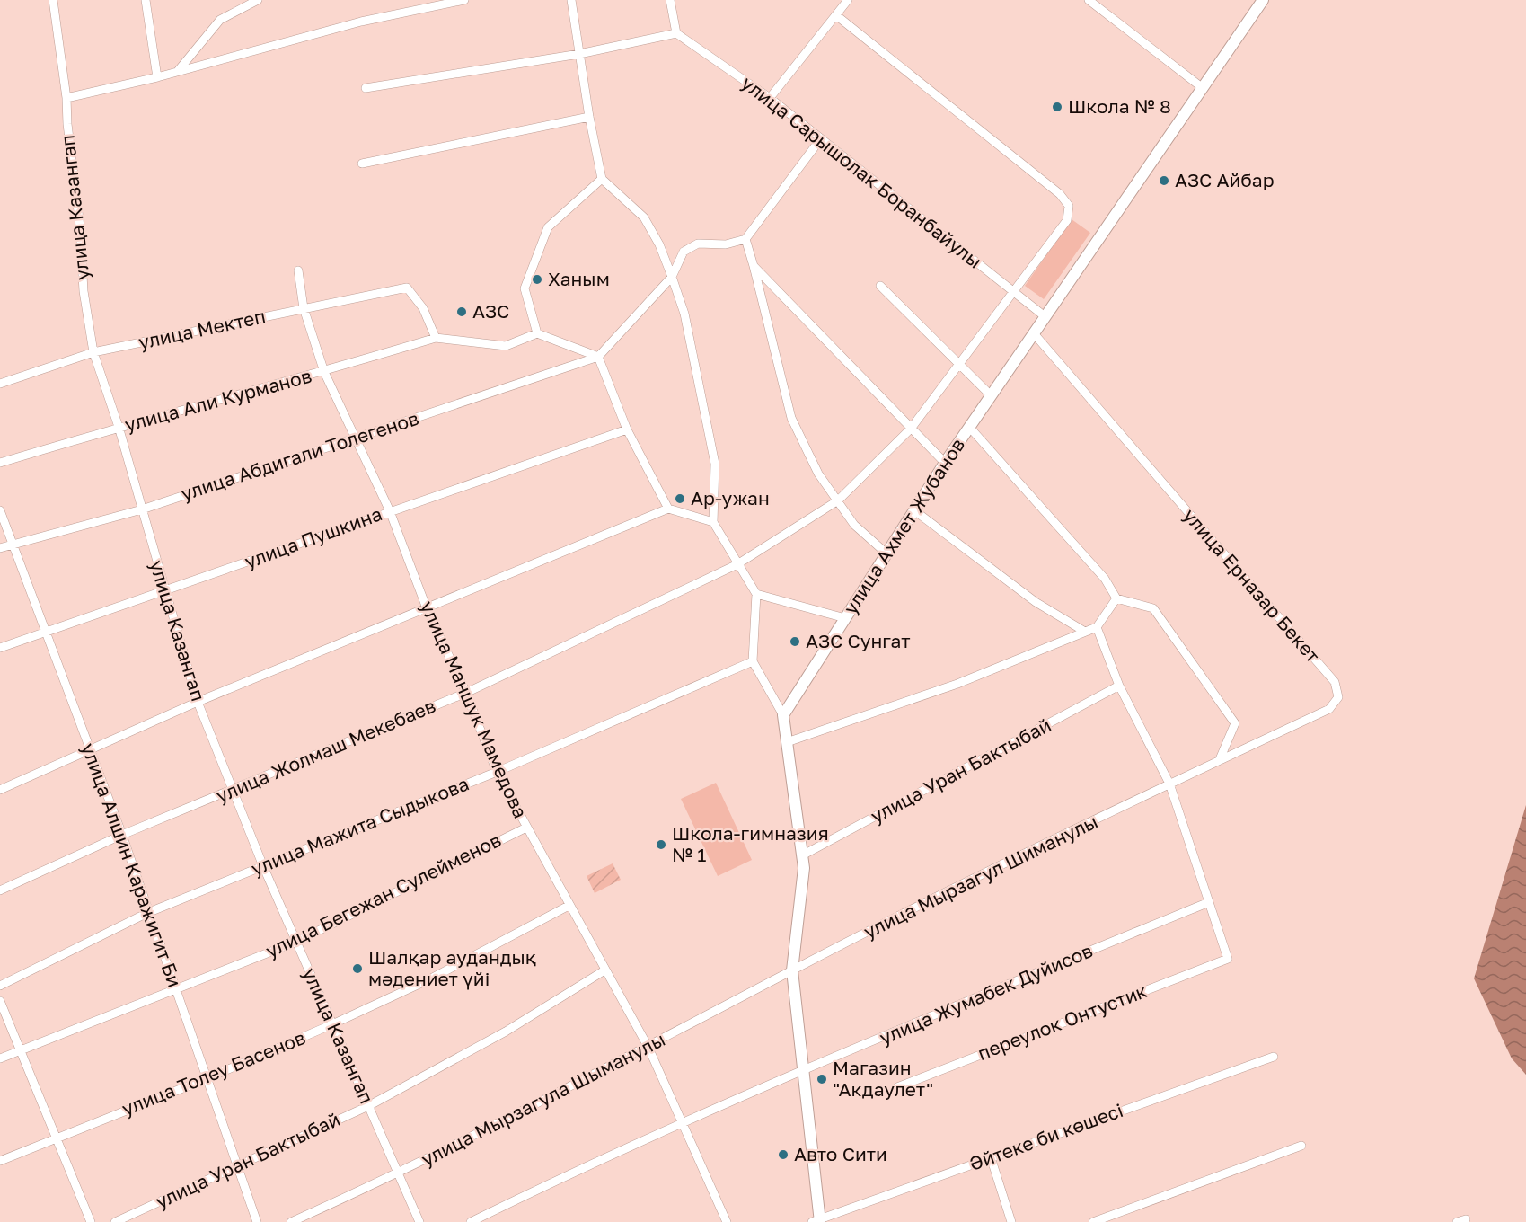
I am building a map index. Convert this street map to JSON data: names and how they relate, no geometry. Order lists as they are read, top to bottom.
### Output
{
  "streets": {
    "main road": ["улица Ахмет Жубанов"],
    "street": [
      "улица Сарышолак Боранбайулы",
      "улица Казангап",
      "улица Мектеп",
      "улица Али Курманов",
      "улица Абдигали Толегенов",
      "улица Пушкина",
      "улица Ерназар Бекет",
      "улица Маншук Мамедова",
      "улица Жолмаш Мекебаев",
      "улица Уран Бактыбай",
      "улица Мажита Сыдыкова",
      "улица Алшин Каражигит Би",
      "улица Мырзагул Шиманулы",
      "улица Бегежан Сулейменов",
      "улица Жумабек Дуйисов",
      "переулок Онтустик",
      "улица Толеу Басенов",
      "улица Мырзагула Шыманулы",
      "Әйтеке би көшесі"
    ]
  },
  "crossings": [
    ["улица Сарышолак Боранбайулы", "улица Ахмет Жубанов"],
    ["улица Сарышолак Боранбайулы", "улица Жолмаш Мекебаев"],
    ["улица Казангап", "улица Мектеп"],
    ["улица Казангап", "улица Али Курманов"],
    ["улица Казангап", "улица Абдигали Толегенов"],
    ["улица Казангап", "улица Пушкина"],
    ["улица Казангап", "улица Жолмаш Мекебаев"],
    ["улица Казангап", "улица Уран Бактыбай"],
    ["улица Казангап", "улица Мажита Сыдыкова"],
    ["улица Казангап", "улица Бегежан Сулейменов"],
    ["улица Казангап", "улица Толеу Басенов"],
    ["улица Казангап", "улица Мырзагула Шыманулы"],
    ["улица Мектеп", "улица Али Курманов"],
    ["улица Мектеп", "улица Маншук Мамедова"],
    ["улица Али Курманов", "улица Маншук Мамедова"],
    ["улица Абдигали Толегенов", "улица Маншук Мамедова"],
    ["улица Абдигали Толегенов", "улица Алшин Каражигит Би"],
    ["улица Ахмет Жубанов", "улица Ерназар Бекет"],
    ["улица Пушкина", "улица Маншук Мамедова"],
    ["улица Пушкина", "улица Алшин Каражигит Би"],
    ["улица Ерназар Бекет", "улица Мырзагул Шиманулы"],
    ["улица Маншук Мамедова", "улица Жолмаш Мекебаев"],
    ["улица Маншук Мамедова", "улица Уран Бактыбай"],
    ["улица Маншук Мамедова", "улица Мажита Сыдыкова"],
    ["улица Маншук Мамедова", "улица Бегежан Сулейменов"],
    ["улица Маншук Мамедова", "улица Жумабек Дуйисов"],
    ["улица Маншук Мамедова", "улица Толеу Басенов"],
    ["улица Маншук Мамедова", "улица Мырзагула Шыманулы"],
    ["улица Жолмаш Мекебаев", "улица Алшин Каражигит Би"],
    ["улица Уран Бактыбай", "улица Алшин Каражигит Би"],
    ["улица Мажита Сыдыкова", "улица Алшин Каражигит Би"],
    ["улица Алшин Каражигит Би", "улица Бегежан Сулейменов"],
    ["улица Алшин Каражигит Би", "улица Толеу Басенов"],
    ["улица Мырзагул Шиманулы", "улица Мырзагула Шыманулы"],
    ["улица Жумабек Дуйисов", "переулок Онтустик"]
  ],
  "places": [
    "Школа № 8",
    "АЗС Айбар",
    "Ханым",
    "АЗС",
    "Ар-ужан",
    "АЗС Сунгат",
    "Школа-гимназия № 1",
    "Шалқар аудандық мәдениет үйі",
    "Магазин \"Акдаулет\"",
    "Авто Сити"
  ]
}
